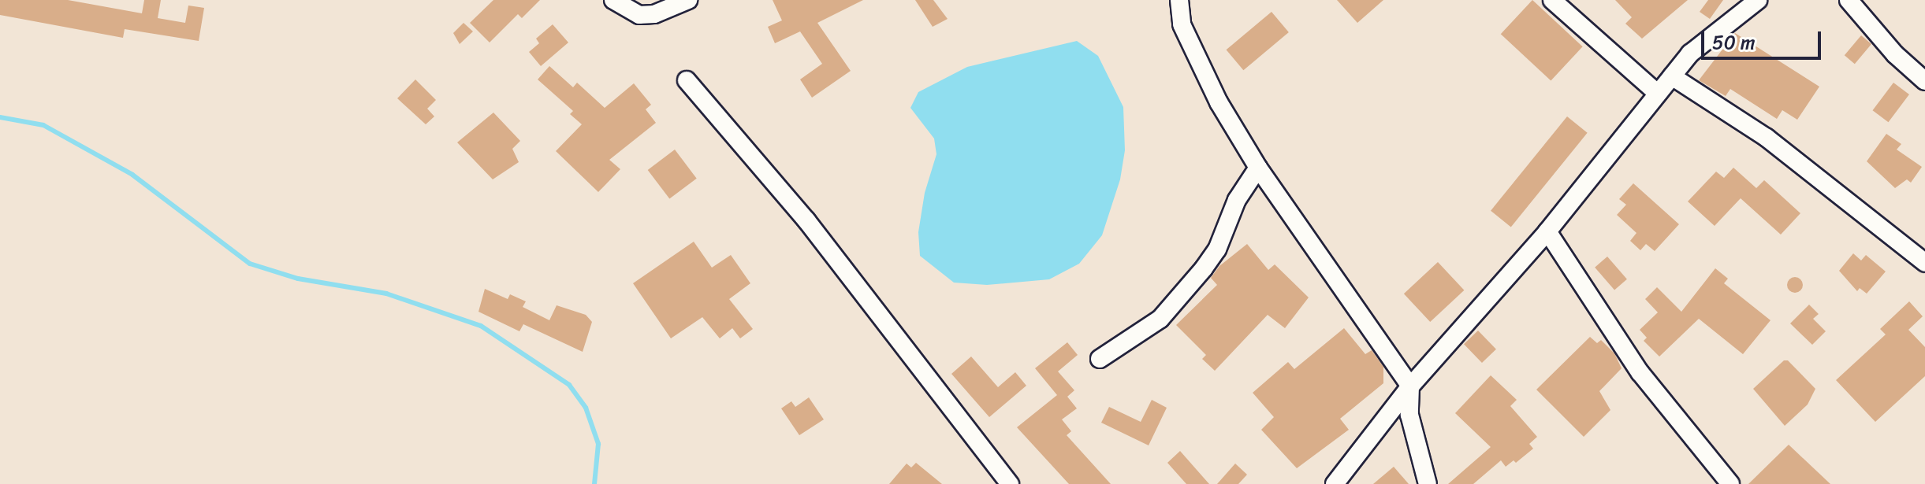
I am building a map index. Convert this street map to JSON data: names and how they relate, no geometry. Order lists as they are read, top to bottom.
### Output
{
  "scale_bar": "50 m"
}
